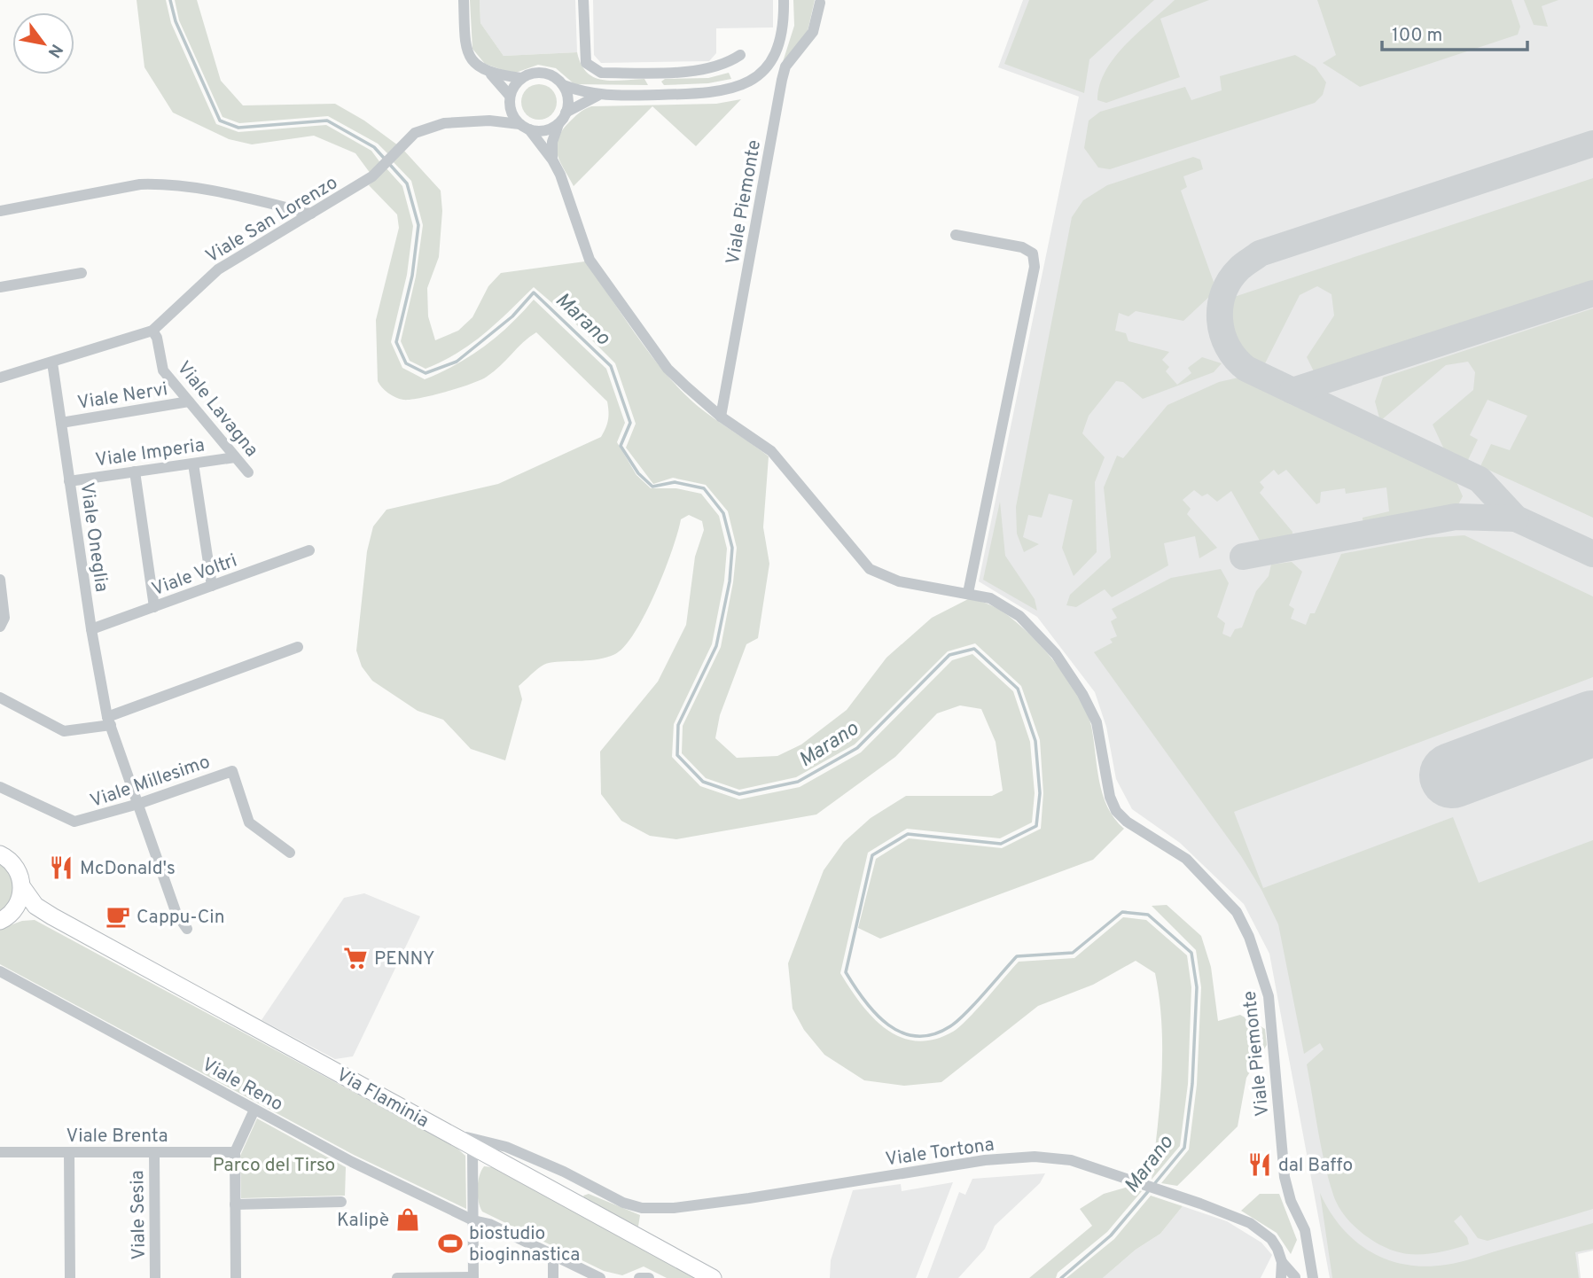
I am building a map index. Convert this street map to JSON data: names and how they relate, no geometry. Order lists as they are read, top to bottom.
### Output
{
  "streets": {
    "main road": ["Via Flaminia"],
    "street": [
      "Viale Piemonte",
      "Viale San Lorenzo",
      "Viale Nervi",
      "Viale Lavagna",
      "Viale Imperia",
      "Viale Oneglia",
      "Viale Voltri",
      "Viale Millesimo",
      "Viale Reno",
      "Viale Brenta",
      "Viale Tortona",
      "Viale Sesia"
    ]
  },
  "crossings": [
    ["Viale Piemonte", "Viale San Lorenzo"],
    ["Viale San Lorenzo", "Viale Lavagna"],
    ["Viale San Lorenzo", "Viale Oneglia"],
    ["Viale Nervi", "Viale Lavagna"],
    ["Viale Nervi", "Viale Oneglia"],
    ["Viale Lavagna", "Viale Imperia"],
    ["Viale Imperia", "Viale Oneglia"],
    ["Viale Oneglia", "Viale Voltri"],
    ["Viale Oneglia", "Viale Millesimo"],
    ["Via Flaminia", "Viale Tortona"],
    ["Viale Brenta", "Viale Sesia"]
  ],
  "water": ["Marano"],
  "parks": ["Parco del Tirso"],
  "places": {
    "restaurant": ["McDonald's", "dal Baffo"],
    "cafe": ["Cappu-Cin"],
    "supermarket": ["PENNY"],
    "shop": ["Kalipè"],
    "sports": ["biostudio bioginnastica"]
  },
  "scale_bar": "100 m",
  "north": "bottom right"
}
